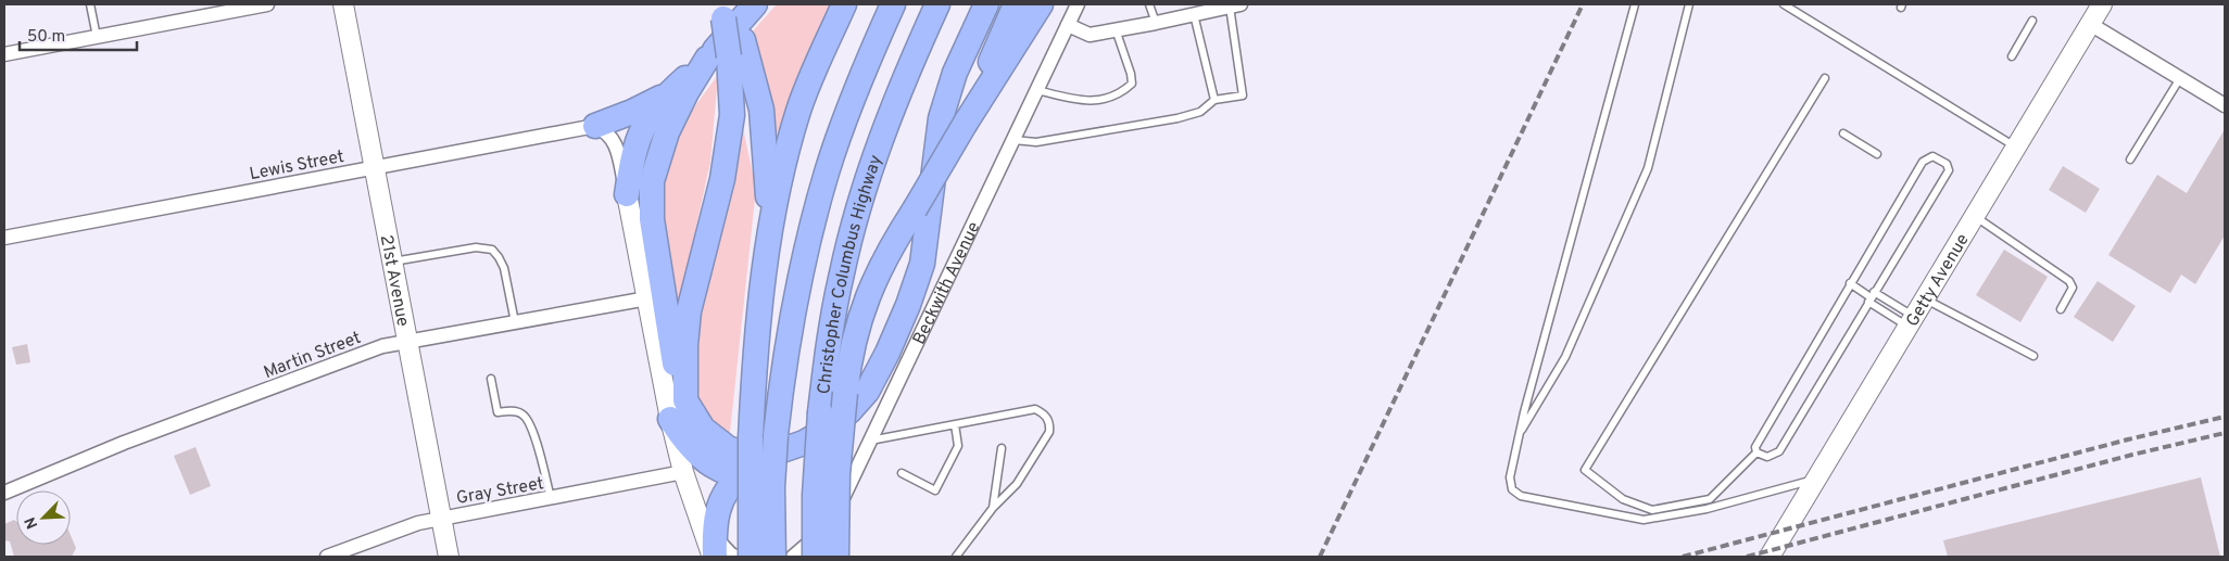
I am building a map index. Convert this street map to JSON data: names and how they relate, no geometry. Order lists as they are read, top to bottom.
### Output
{
  "streets": {
    "highway": ["Christopher Columbus Highway"],
    "street": [
      "Lewis Street",
      "21st Avenue",
      "Getty Avenue",
      "Beckwith Avenue",
      "Martin Street",
      "Gray Street"
    ]
  },
  "crossings": [
    ["Lewis Street", "21st Avenue"],
    ["21st Avenue", "Martin Street"],
    ["21st Avenue", "Gray Street"]
  ],
  "scale_bar": "50 m",
  "north": "bottom left"
}
